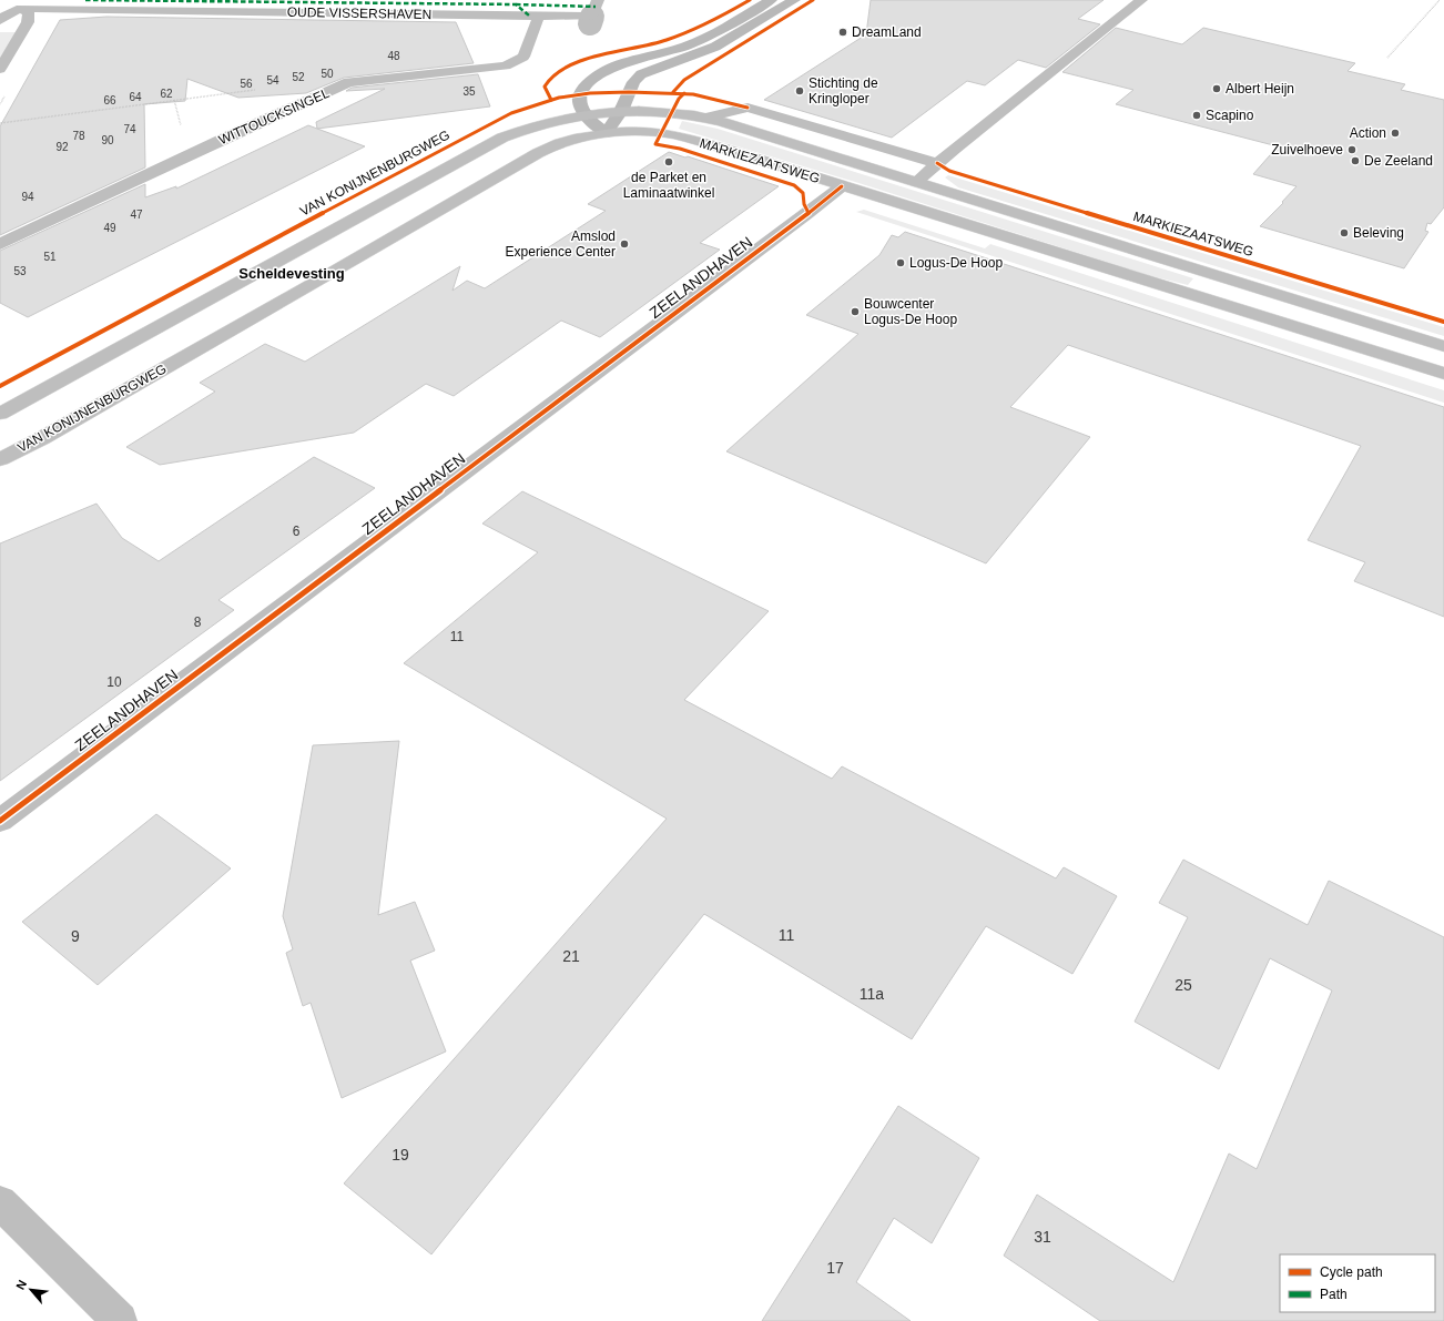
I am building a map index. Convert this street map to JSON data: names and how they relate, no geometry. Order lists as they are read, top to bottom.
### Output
{
  "streets": {
    "street": [
      "OUDE VISSERSHAVEN",
      "WITTOUCKSINGEL",
      "MARKIEZAATSWEG",
      "VAN KONIJNENBURGWEG",
      "ZEELANDHAVEN"
    ]
  },
  "crossings": [
    ["OUDE VISSERSHAVEN", "WITTOUCKSINGEL"],
    ["MARKIEZAATSWEG", "VAN KONIJNENBURGWEG"],
    ["MARKIEZAATSWEG", "ZEELANDHAVEN"]
  ],
  "districts": ["Scheldevesting"],
  "places": [
    "DreamLand",
    "Albert Heijn",
    "Stichting de Kringloper",
    "Scapino",
    "Action",
    "Zuivelhoeve",
    "De Zeeland",
    "de Parket en Laminaatwinkel",
    "Beleving",
    "Amslod Experience Center",
    "Logus-De Hoop",
    "Bouwcenter Logus-De Hoop"
  ],
  "house_numbers": [
    "48",
    "50",
    "52",
    "54",
    "56",
    "35",
    "62",
    "64",
    "66",
    "74",
    "78",
    "90",
    "92",
    "94",
    "47",
    "49",
    "51",
    "53",
    "6",
    "8",
    "11",
    "10",
    "11",
    "9",
    "21",
    "25",
    "11a",
    "19",
    "31",
    "17"
  ],
  "legend": ["Cycle path", "Path"],
  "north": "top left"
}
